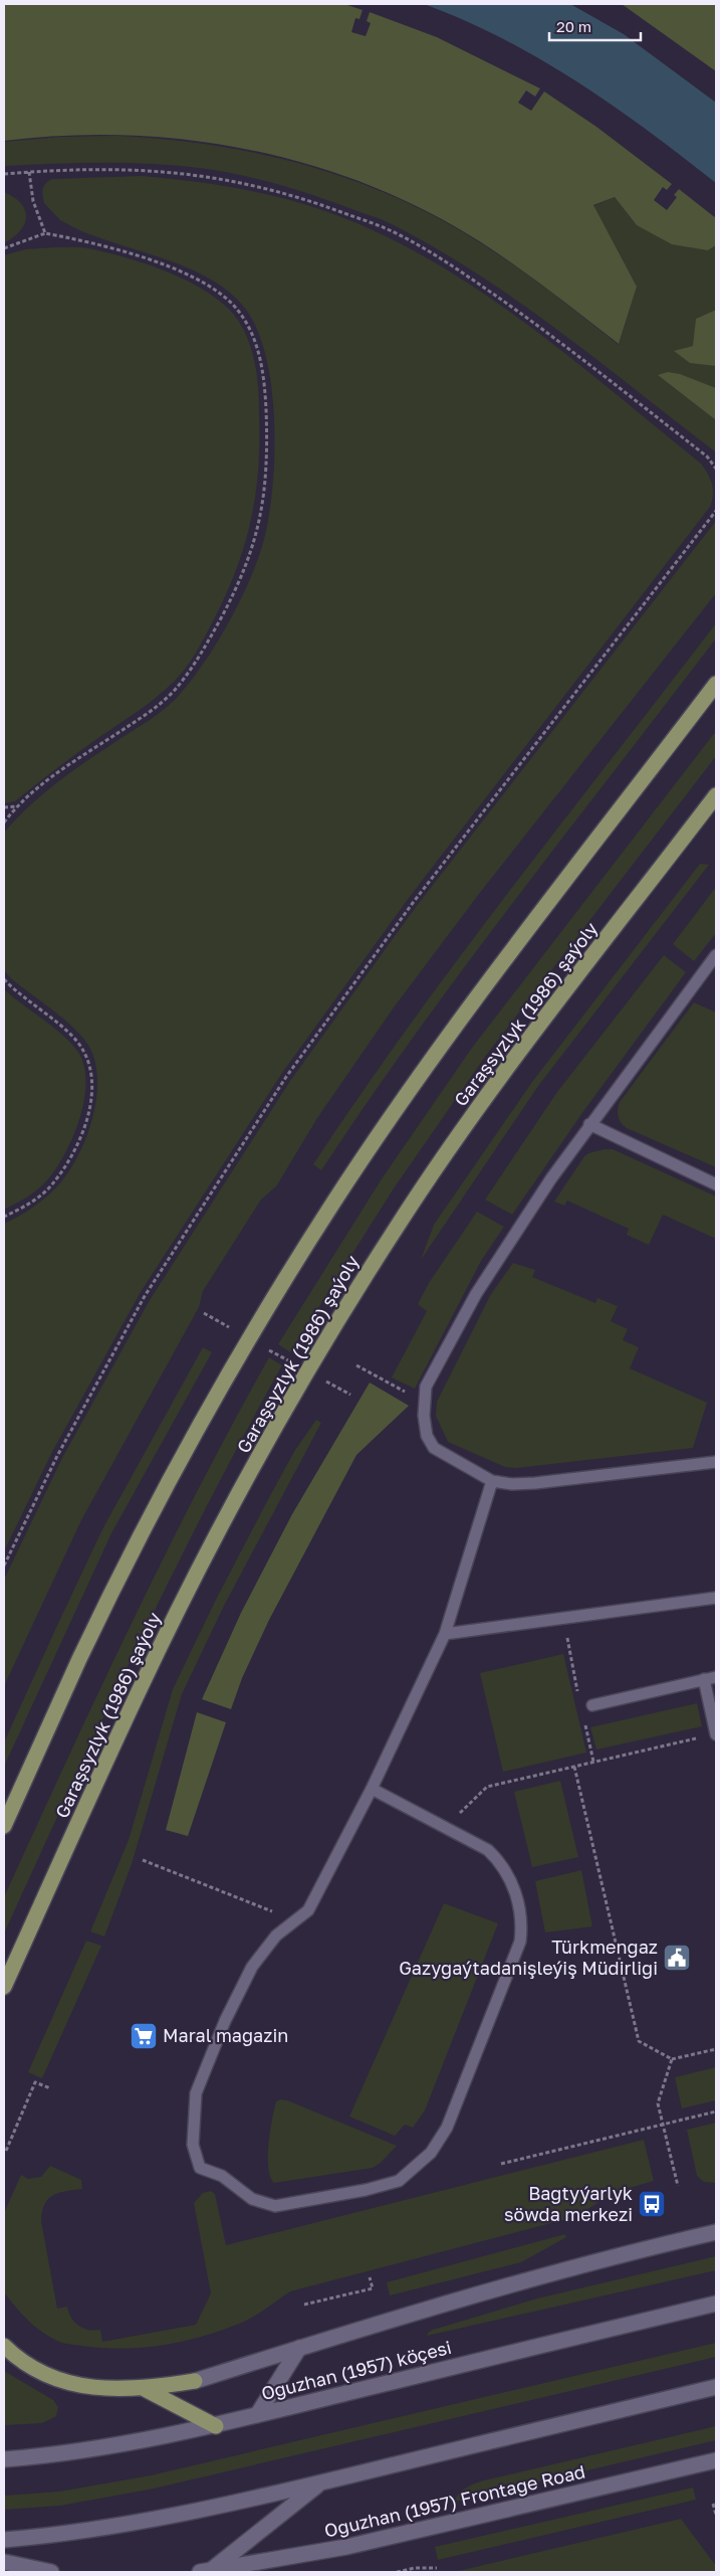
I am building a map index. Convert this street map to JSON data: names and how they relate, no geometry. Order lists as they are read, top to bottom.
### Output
{
  "streets": {
    "main road": ["Garaşsyzlyk (1986) şaýoly", "Oguzhan (1957) köçesi", "Oguzhan (1957) Frontage Road"]
  },
  "places": {
    "public building": ["Türkmengaz Gazygaýtadanişleýiş Müdirligi"],
    "supermarket": ["Maral magazin"],
    "bus stop": ["Bagtyýarlyk söwda merkezi"]
  },
  "scale_bar": "20 m"
}
